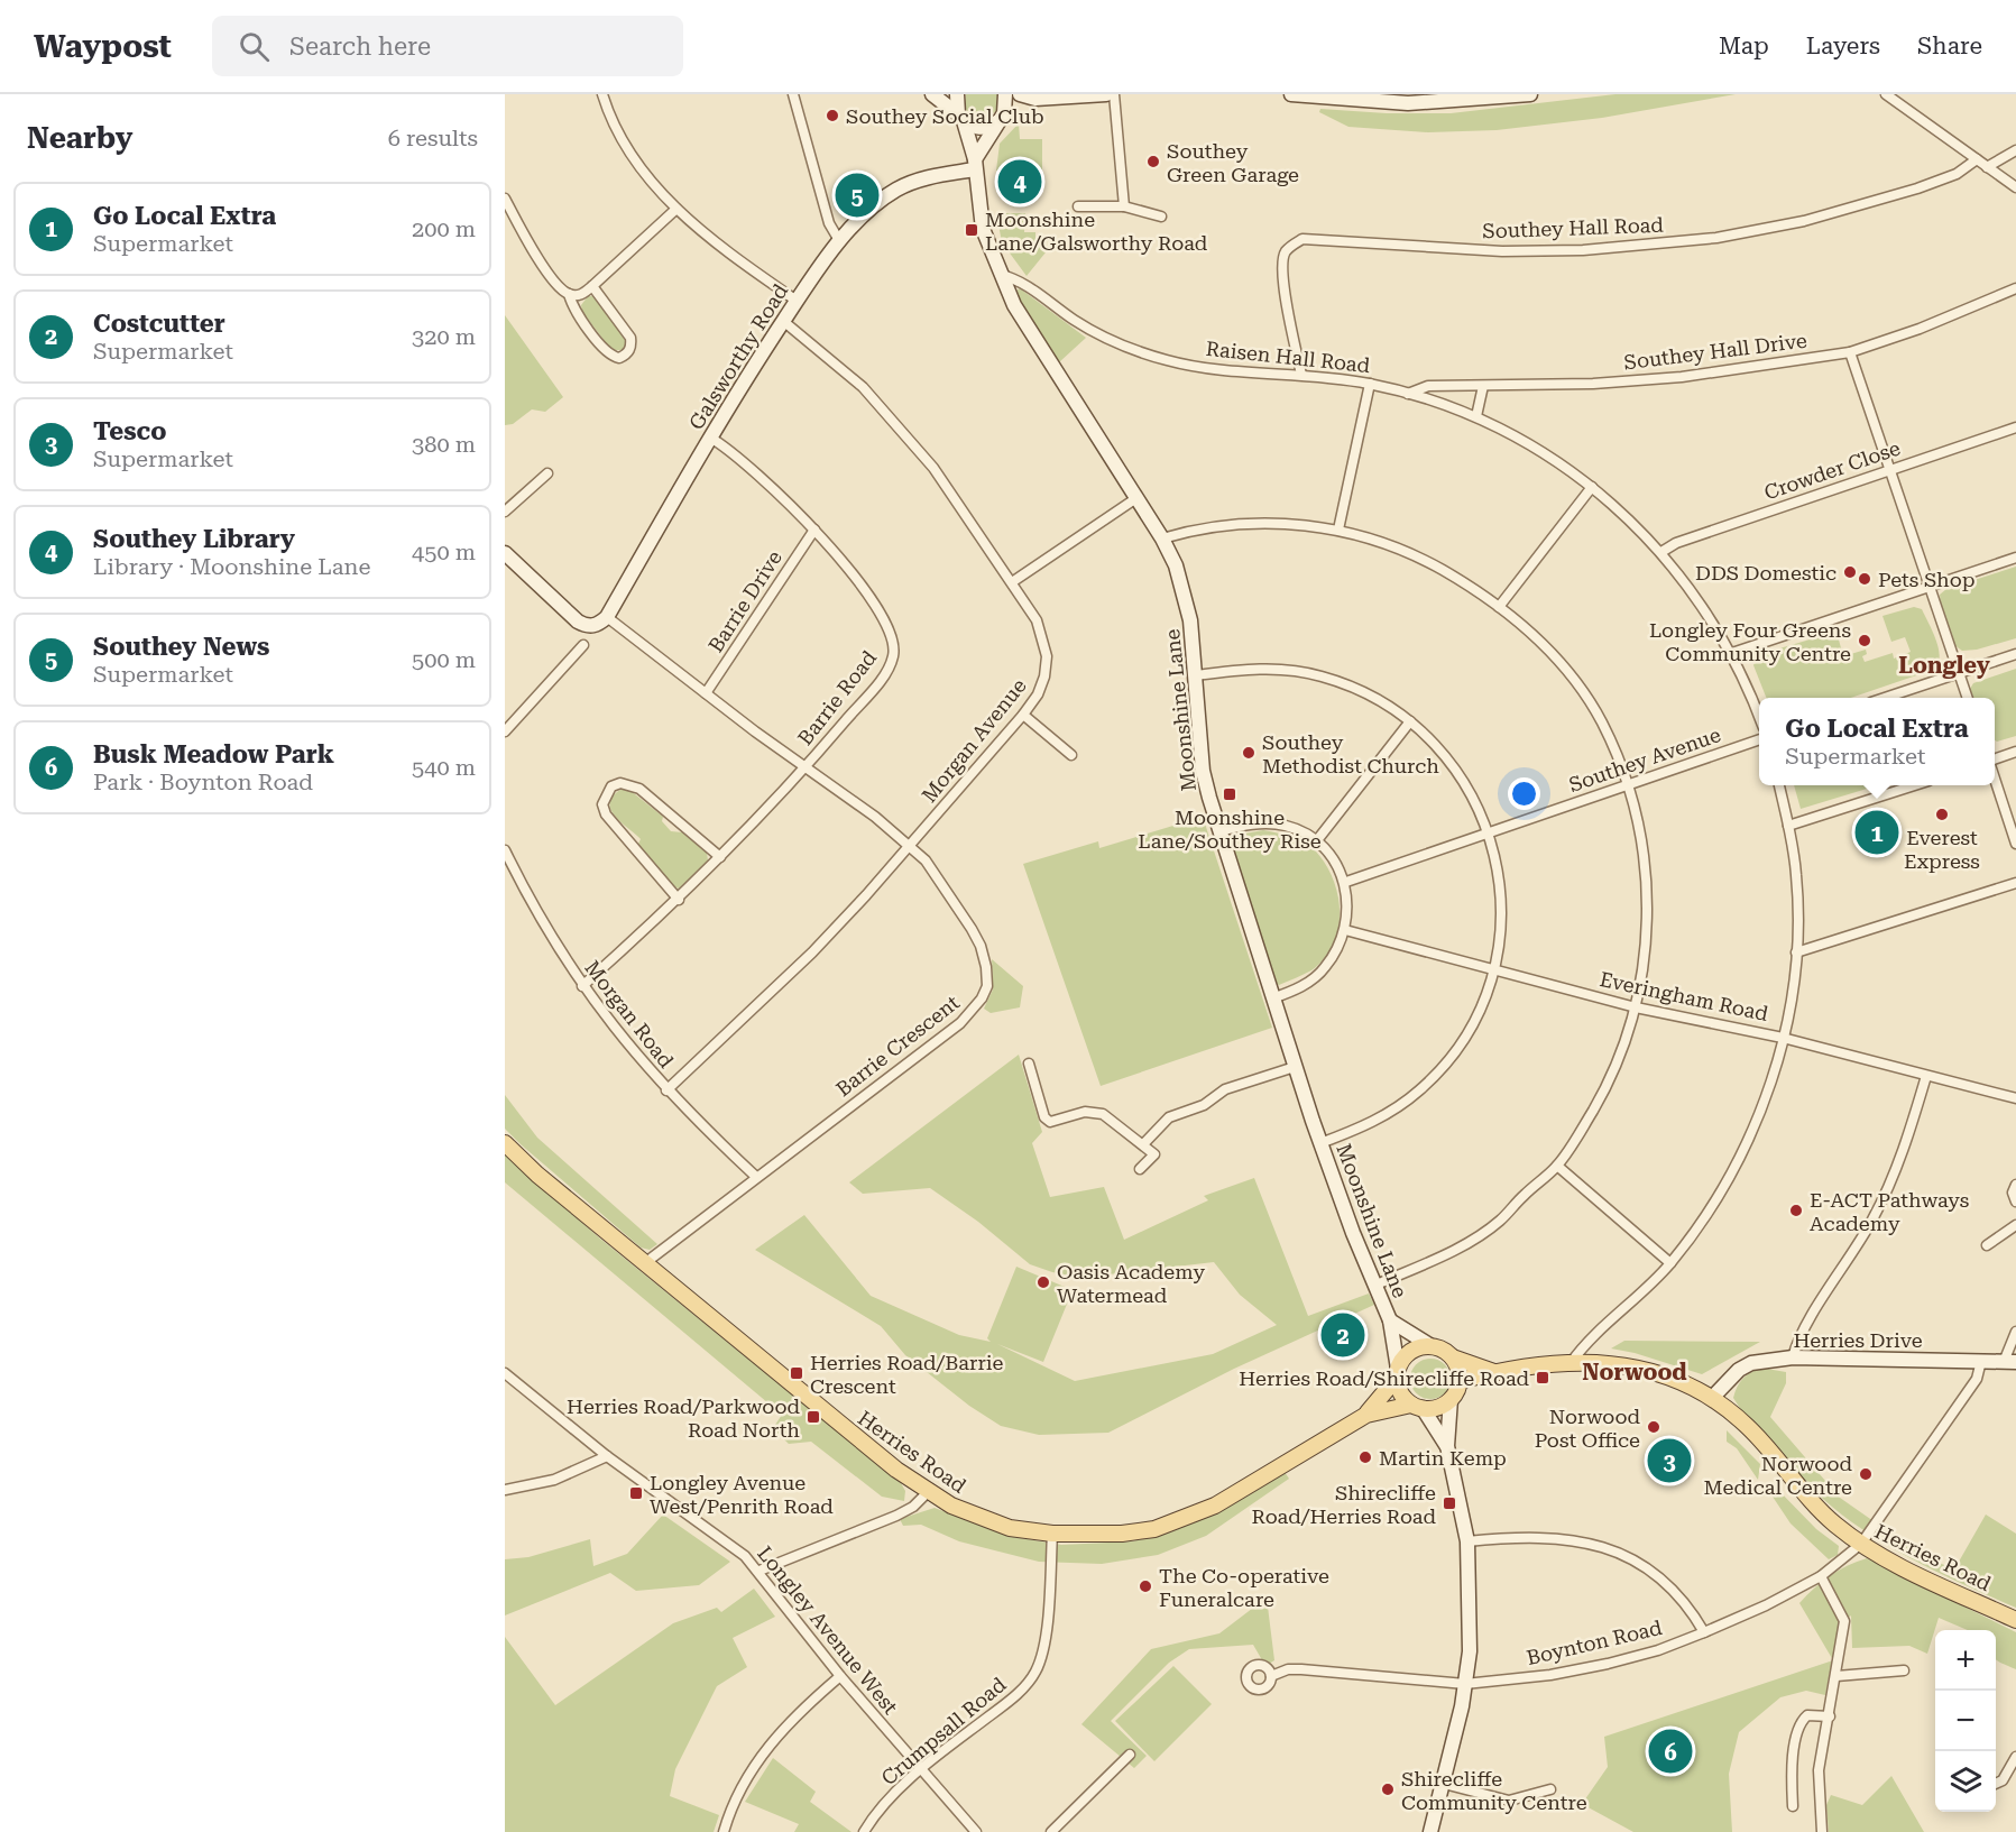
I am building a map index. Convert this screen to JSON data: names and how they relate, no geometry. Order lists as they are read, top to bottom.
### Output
{
  "streets": {
    "main road": ["Herries Road"],
    "street": [
      "Southey Hall Road",
      "Southey Hall Drive",
      "Galsworthy Road",
      "Raisen Hall Road",
      "Crowder Close",
      "Barrie Drive",
      "Barrie Road",
      "Moonshine Lane",
      "Morgan Avenue",
      "Southey Avenue",
      "Everingham Road",
      "Morgan Road",
      "Barrie Crescent",
      "Herries Drive",
      "Longley Avenue West",
      "Boynton Road",
      "Crumpsall Road"
    ]
  },
  "crossings": [
    ["Southey Hall Road", "Raisen Hall Road"],
    ["Southey Hall Drive", "Raisen Hall Road"],
    ["Galsworthy Road", "Barrie Road"],
    ["Galsworthy Road", "Moonshine Lane"],
    ["Galsworthy Road", "Morgan Avenue"],
    ["Galsworthy Road", "Barrie Crescent"],
    ["Raisen Hall Road", "Crowder Close"],
    ["Raisen Hall Road", "Moonshine Lane"],
    ["Barrie Drive", "Barrie Road"],
    ["Barrie Drive", "Barrie Crescent"],
    ["Barrie Road", "Morgan Road"],
    ["Barrie Road", "Barrie Crescent"],
    ["Moonshine Lane", "Herries Road"],
    ["Morgan Avenue", "Morgan Road"],
    ["Morgan Avenue", "Barrie Crescent"],
    ["Morgan Road", "Barrie Crescent"],
    ["Barrie Crescent", "Herries Road"],
    ["Herries Drive", "Herries Road"],
    ["Herries Drive", "Boynton Road"],
    ["Herries Road", "Boynton Road"],
    ["Herries Road", "Crumpsall Road"],
    ["Longley Avenue West", "Crumpsall Road"]
  ],
  "districts": ["Longley", "Norwood"],
  "places": {
    "other": [
      "Southey Social Club",
      "Southey Green Garage",
      "DDS Domestic",
      "Pets Shop",
      "Longley Four Greens Community Centre",
      "Southey Methodist Church",
      "Everest Express",
      "E-ACT Pathways Academy",
      "Oasis Academy Watermead",
      "Norwood Post Office",
      "Martin Kemp",
      "Norwood Medical Centre",
      "The Co-operative Funeralcare",
      "Shirecliffe Community Centre"
    ],
    "transit": [
      "Moonshine Lane/Galsworthy Road",
      "Moonshine Lane/Southey Rise",
      "Herries Road/Barrie Crescent",
      "Herries Road/Shirecliffe Road",
      "Herries Road/Parkwood Road North",
      "Longley Avenue West/Penrith Road",
      "Shirecliffe Road/Herries Road"
    ]
  },
  "page": {
    "header": "Waypost",
    "search": "Search here",
    "nav": ["Map", "Layers", "Share"],
    "heading": ["Nearby", "6 results"],
    "pins": [
      "4",
      "5",
      "1",
      "2",
      "3",
      "6"
    ],
    "list": [
      {
        "mark": "1",
        "name": "Go Local Extra",
        "note": "Supermarket",
        "value": "200 m"
      },
      {
        "mark": "2",
        "name": "Costcutter",
        "note": "Supermarket",
        "value": "320 m"
      },
      {
        "mark": "3",
        "name": "Tesco",
        "note": "Supermarket",
        "value": "380 m"
      },
      {
        "mark": "4",
        "name": "Southey Library",
        "note": "Library · Moonshine Lane",
        "value": "450 m"
      },
      {
        "mark": "5",
        "name": "Southey News",
        "note": "Supermarket",
        "value": "500 m"
      },
      {
        "mark": "6",
        "name": "Busk Meadow Park",
        "note": "Park · Boynton Road",
        "value": "540 m"
      }
    ],
    "popup": ["Go Local Extra", "Supermarket"],
    "map_buttons": ["+", "−"]
  }
}
